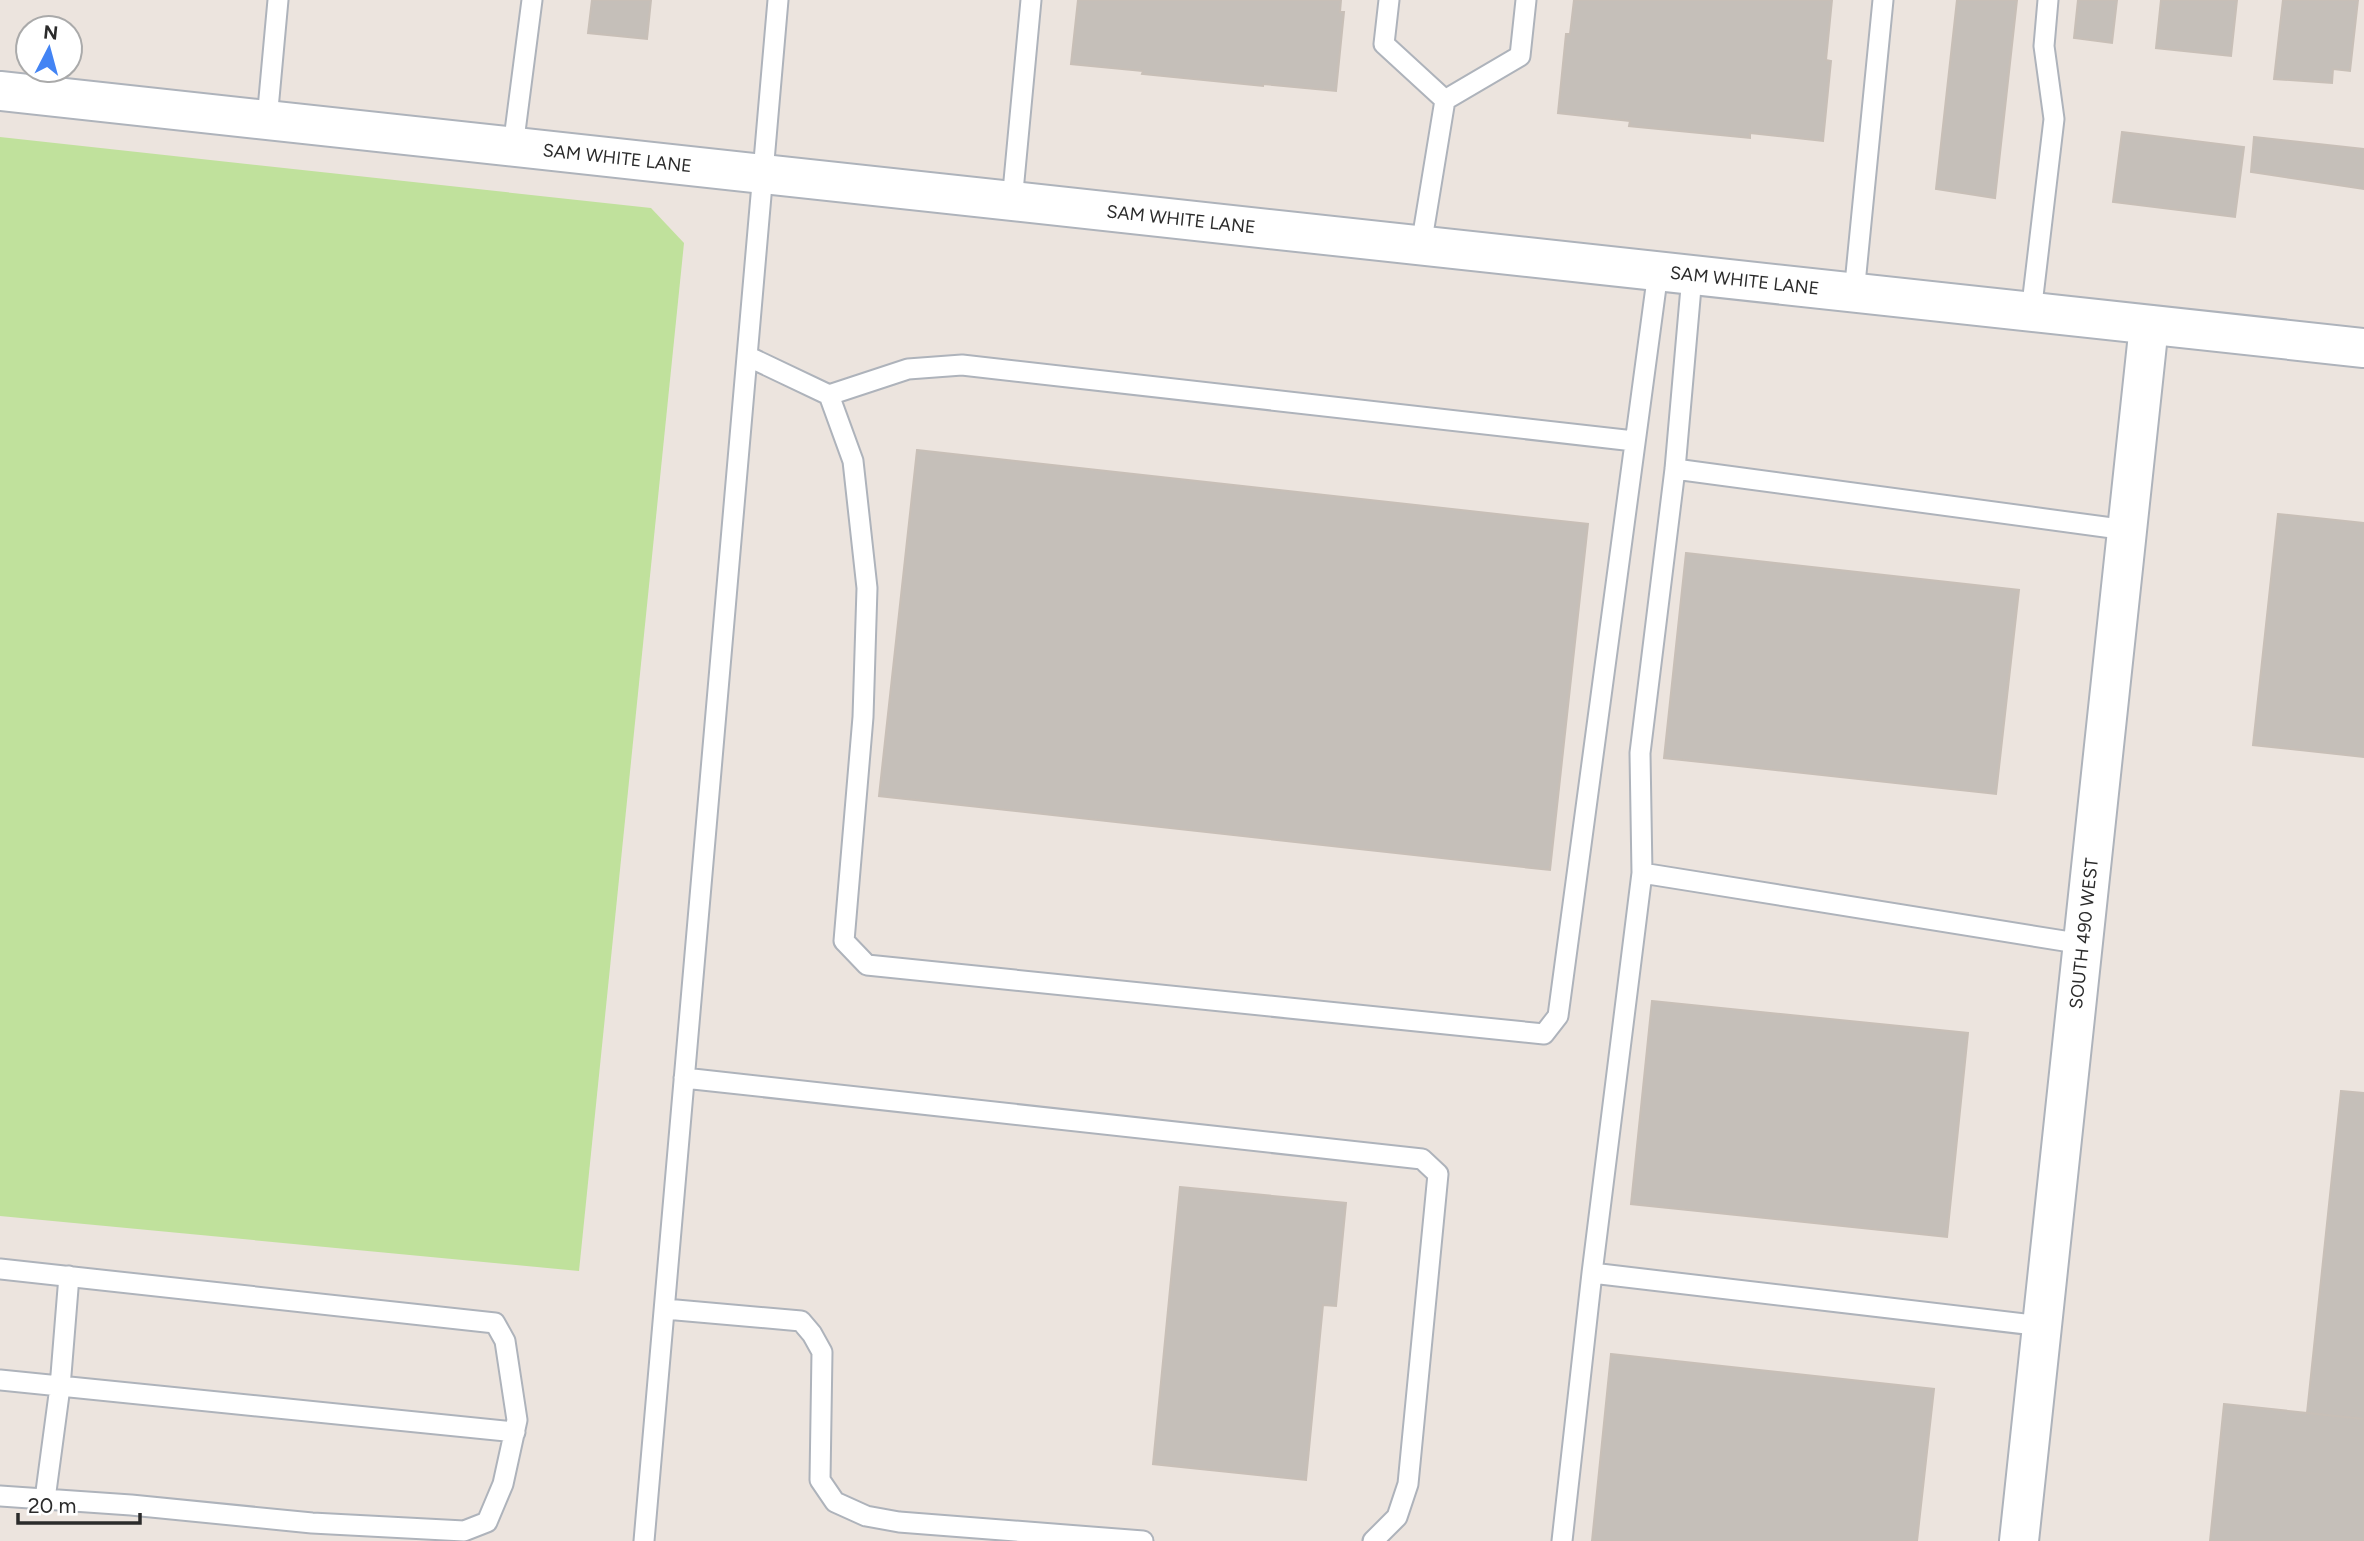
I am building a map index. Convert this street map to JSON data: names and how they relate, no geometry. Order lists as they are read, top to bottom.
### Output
{
  "streets": {
    "street": ["SAM WHITE LANE", "SOUTH 490 WEST"]
  },
  "crossings": [
    ["SAM WHITE LANE", "SOUTH 490 WEST"]
  ],
  "scale_bar": "20 m",
  "north": "top"
}
